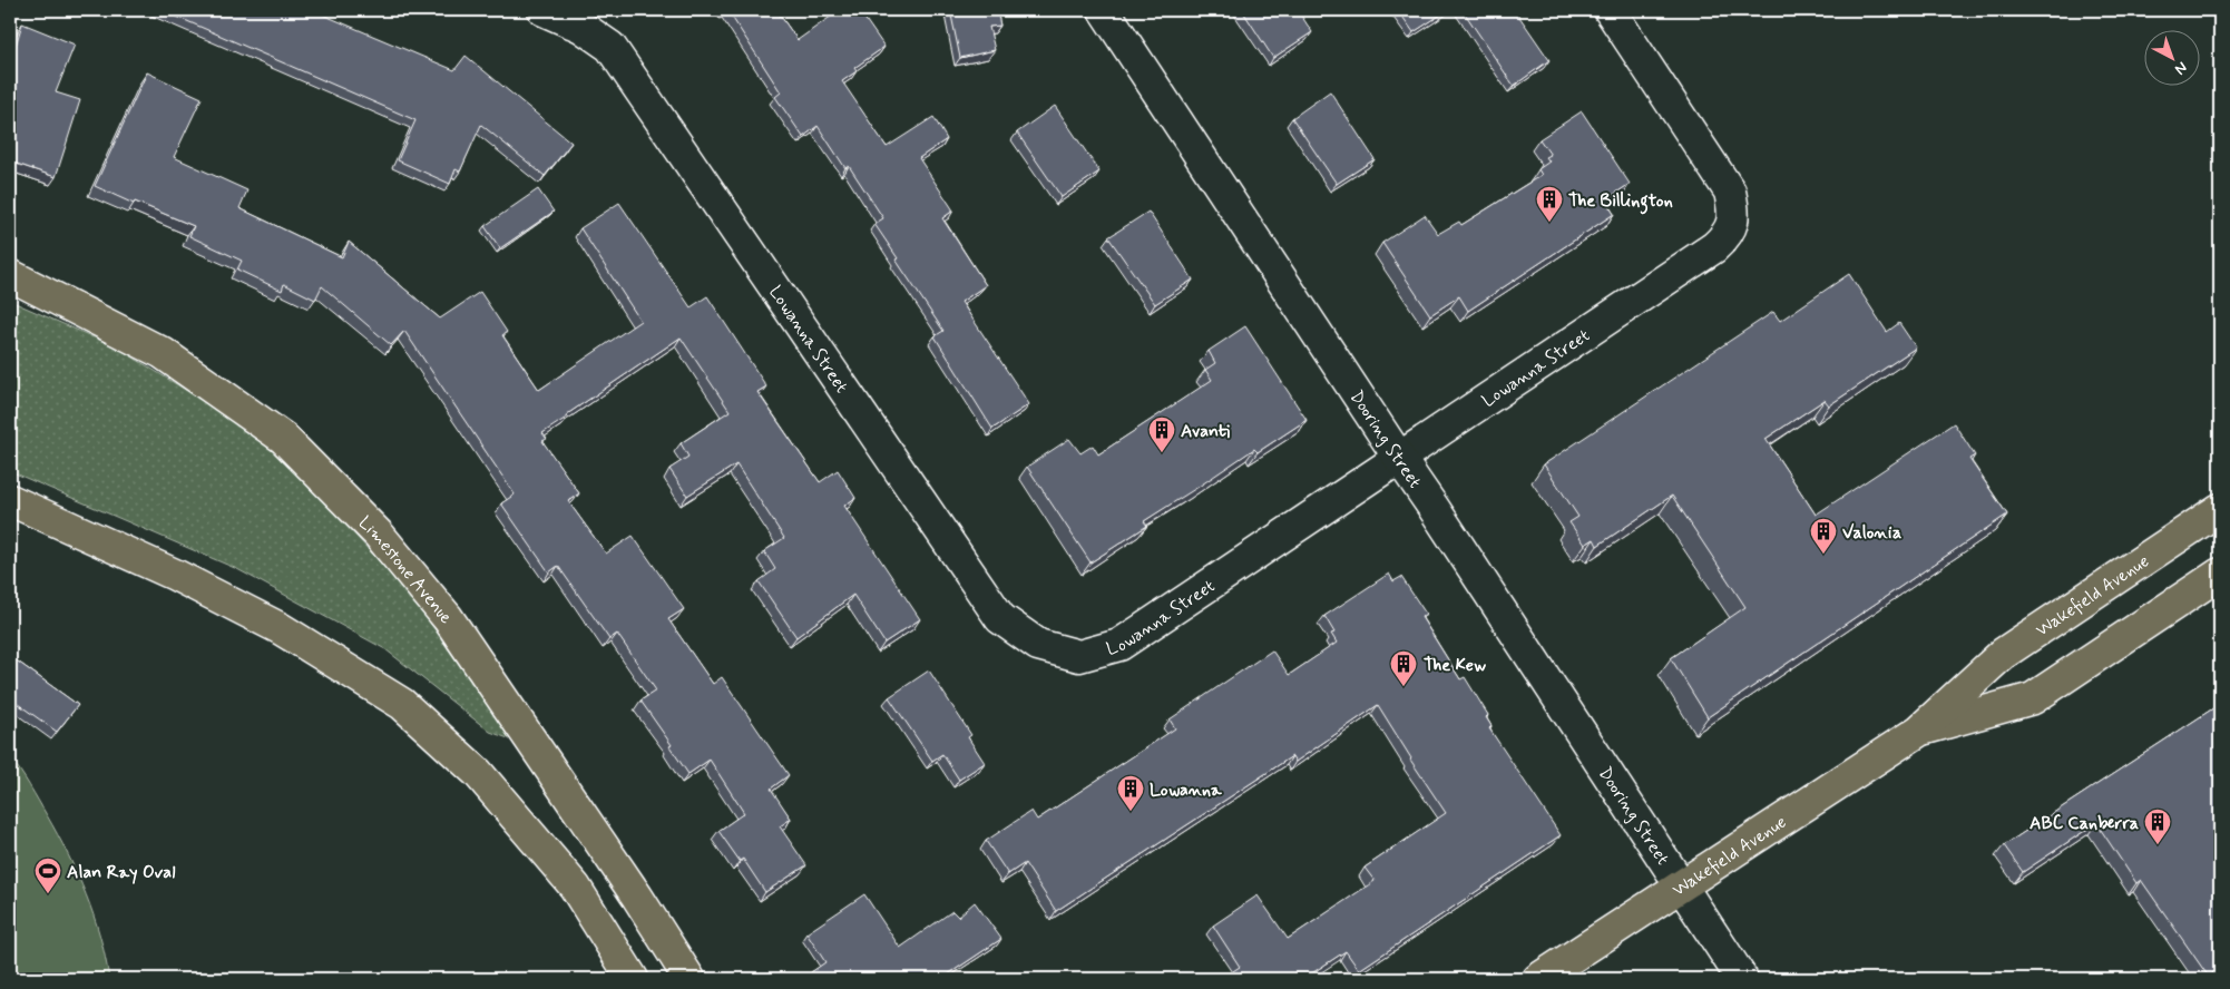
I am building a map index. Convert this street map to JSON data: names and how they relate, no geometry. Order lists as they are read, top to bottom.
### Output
{
  "streets": {
    "main road": ["Limestone Avenue", "Wakefield Avenue"],
    "street": ["Lowanna Street", "Dooring Street"]
  },
  "crossings": [
    ["Lowanna Street", "Dooring Street"],
    ["Dooring Street", "Wakefield Avenue"]
  ],
  "places": {
    "building": [
      "The Billington",
      "Avanti",
      "Valonia",
      "The Kew",
      "Lowanna",
      "ABC Canberra"
    ],
    "sports": ["Alan Ray Oval"]
  },
  "north": "bottom right"
}
